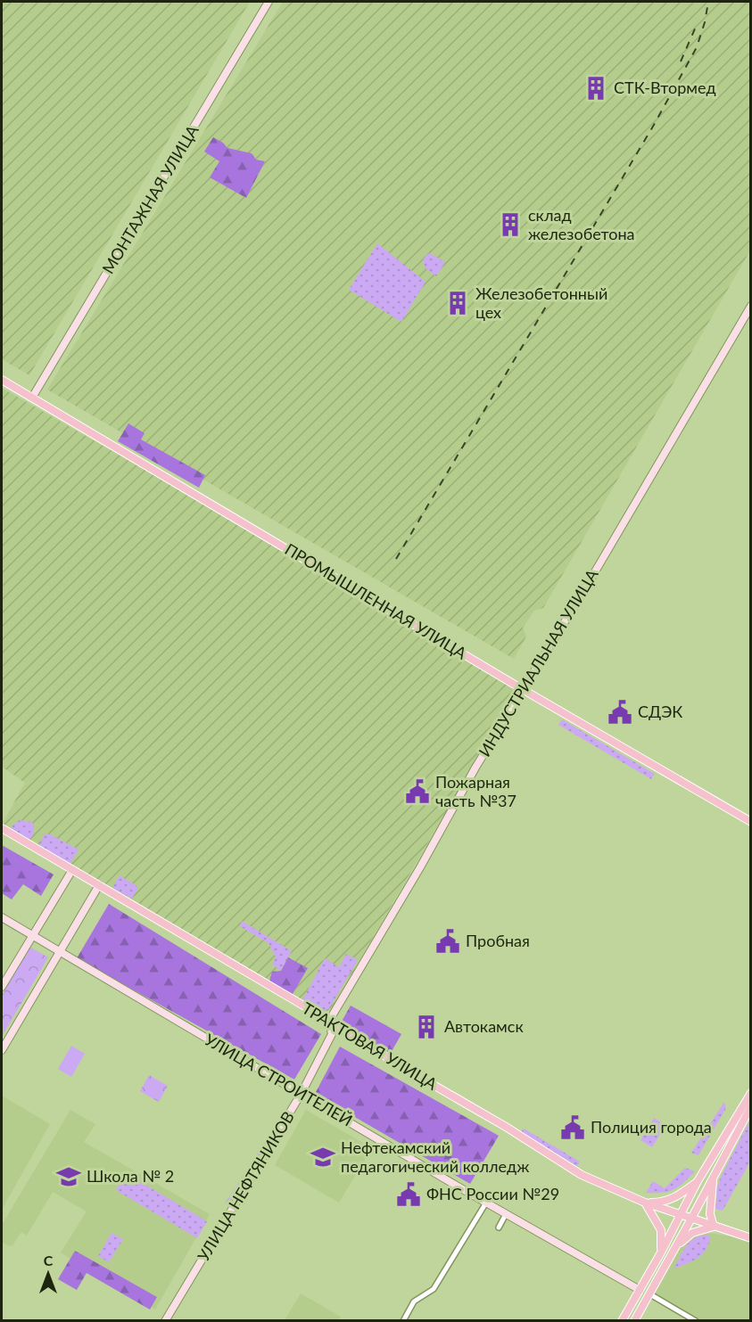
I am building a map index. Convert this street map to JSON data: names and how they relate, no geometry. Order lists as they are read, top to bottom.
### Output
{
  "streets": {
    "main road": [
      "МОНТАЖНАЯ УЛИЦА",
      "ПРОМЫШЛЕННАЯ УЛИЦА",
      "ИНДУСТРИАЛЬНАЯ УЛИЦА",
      "ТРАКТОВАЯ УЛИЦА",
      "УЛИЦА СТРОИТЕЛЕЙ",
      "УЛИЦА НЕФТЯНИКОВ"
    ]
  },
  "crossings": [
    ["МОНТАЖНАЯ УЛИЦА", "ПРОМЫШЛЕННАЯ УЛИЦА"],
    ["ПРОМЫШЛЕННАЯ УЛИЦА", "ИНДУСТРИАЛЬНАЯ УЛИЦА"],
    ["ИНДУСТРИАЛЬНАЯ УЛИЦА", "ТРАКТОВАЯ УЛИЦА"],
    ["ИНДУСТРИАЛЬНАЯ УЛИЦА", "УЛИЦА НЕФТЯНИКОВ"],
    ["ТРАКТОВАЯ УЛИЦА", "УЛИЦА НЕФТЯНИКОВ"],
    ["УЛИЦА СТРОИТЕЛЕЙ", "УЛИЦА НЕФТЯНИКОВ"]
  ],
  "places": {
    "building": [
      "СТК-Втормед",
      "склад железобетона",
      "Железобетонный цех",
      "Автокамск"
    ],
    "public building": [
      "СДЭК",
      "Пожарная часть №37",
      "Пробная",
      "Полиция города",
      "ФНС России №29"
    ],
    "school or university": ["Нефтекамский педагогический колледж", "Школа № 2"]
  },
  "north": "top"
}
